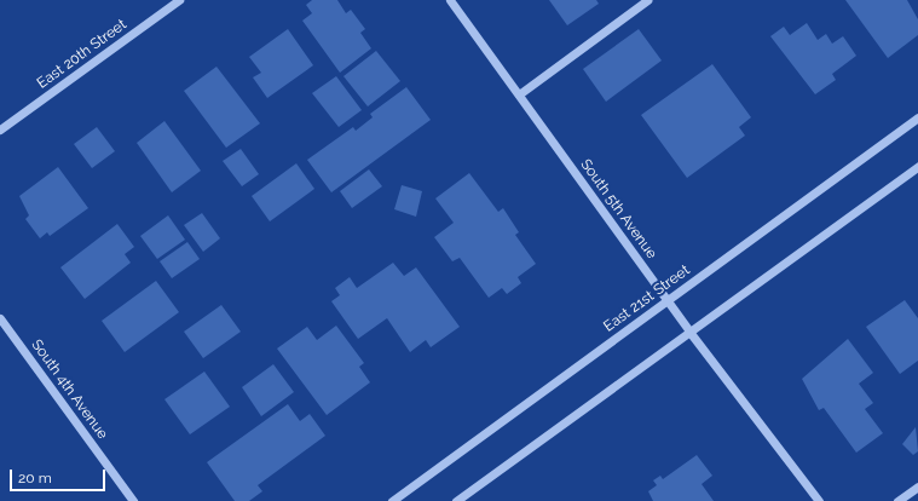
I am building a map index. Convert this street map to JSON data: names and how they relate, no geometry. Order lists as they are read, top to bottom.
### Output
{
  "streets": {
    "street": [
      "East 20th Street",
      "South 5th Avenue",
      "East 21st Street",
      "South 4th Avenue"
    ]
  },
  "crossings": [
    ["South 5th Avenue", "East 21st Street"]
  ],
  "scale_bar": "20 m"
}
